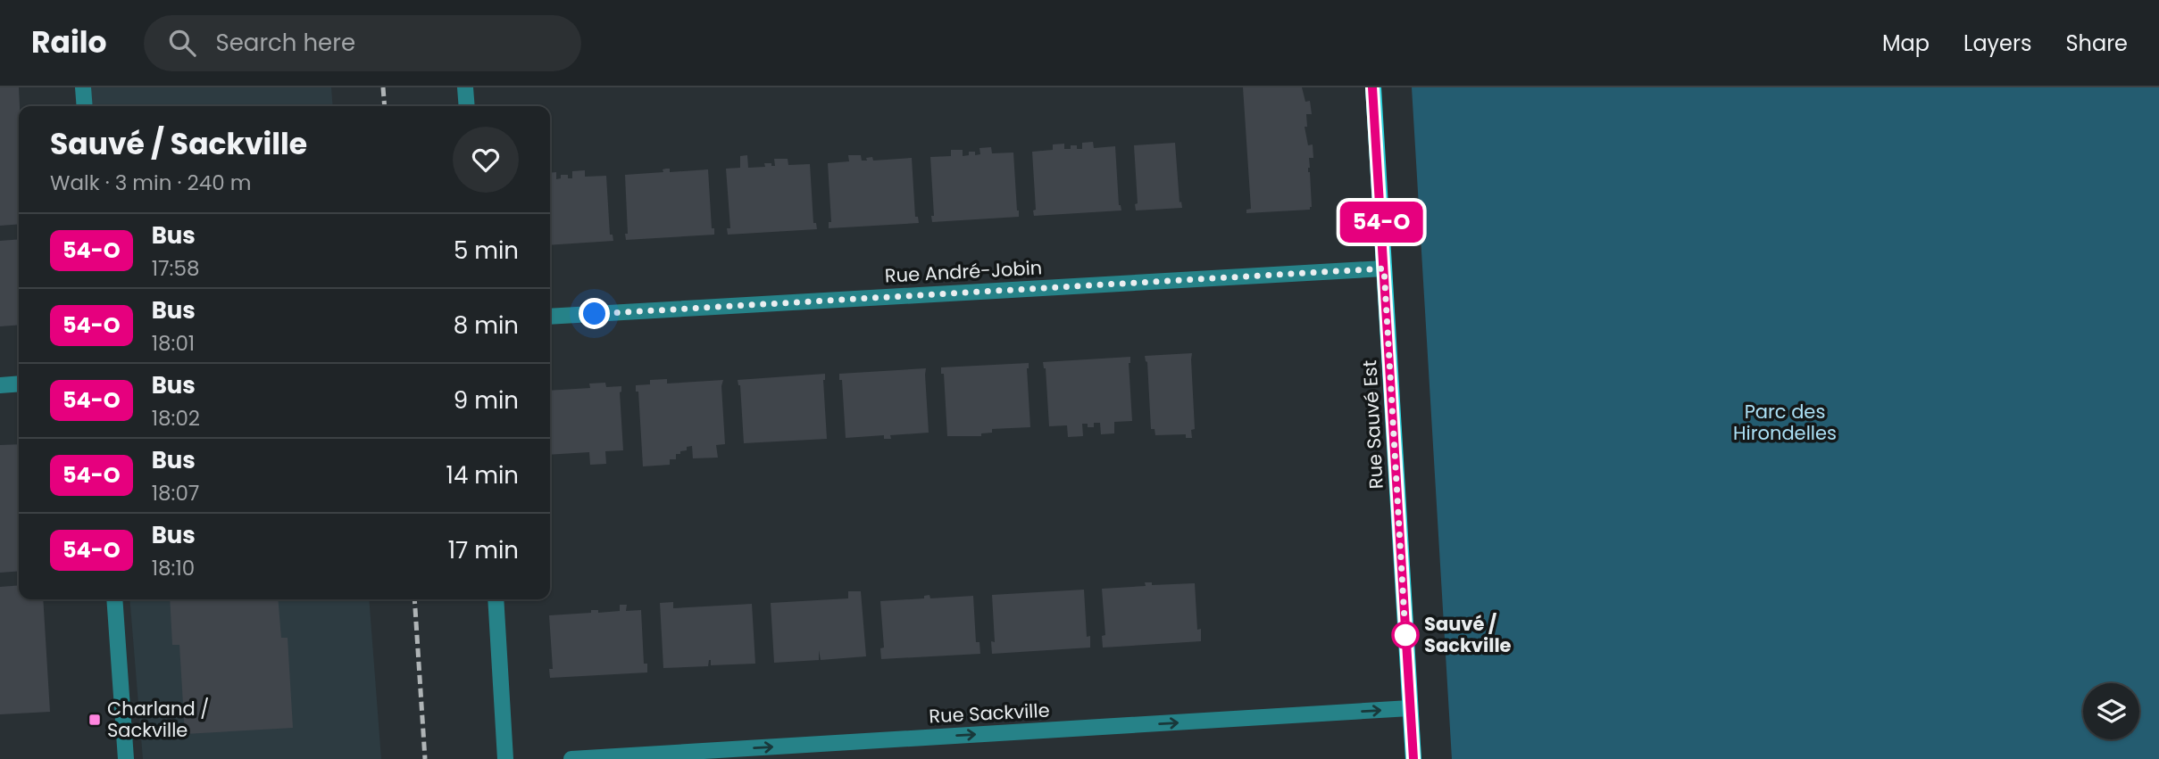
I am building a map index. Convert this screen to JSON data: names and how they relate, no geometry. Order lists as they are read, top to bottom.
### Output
{
  "streets": {
    "main road": ["Rue Sauvé Est"],
    "street": ["Rue André-Jobin", "Rue Sackville"]
  },
  "crossings": [
    ["Rue André-Jobin", "Rue Sauvé Est"],
    ["Rue Sauvé Est", "Rue Sackville"]
  ],
  "one_way": ["Rue Sackville"],
  "parks": ["Parc des Hirondelles"],
  "places": {
    "other": ["Sauvé / Sackville"],
    "transit": ["Charland / Sackville"]
  },
  "lines": ["bus line 54-O"],
  "page": {
    "header": "Railo",
    "search": "Search here",
    "nav": ["Map", "Layers", "Share"],
    "on_map": "54-O",
    "heading": ["Sauvé / Sackville", "Walk · 3 min · 240 m"],
    "list": [
      {
        "mark": "54-O",
        "name": "Bus",
        "note": "17:58",
        "value": "5 min"
      },
      {
        "mark": "54-O",
        "name": "Bus",
        "note": "18:01",
        "value": "8 min"
      },
      {
        "mark": "54-O",
        "name": "Bus",
        "note": "18:02",
        "value": "9 min"
      },
      {
        "mark": "54-O",
        "name": "Bus",
        "note": "18:07",
        "value": "14 min"
      },
      {
        "mark": "54-O",
        "name": "Bus",
        "note": "18:10",
        "value": "17 min"
      }
    ]
  }
}
